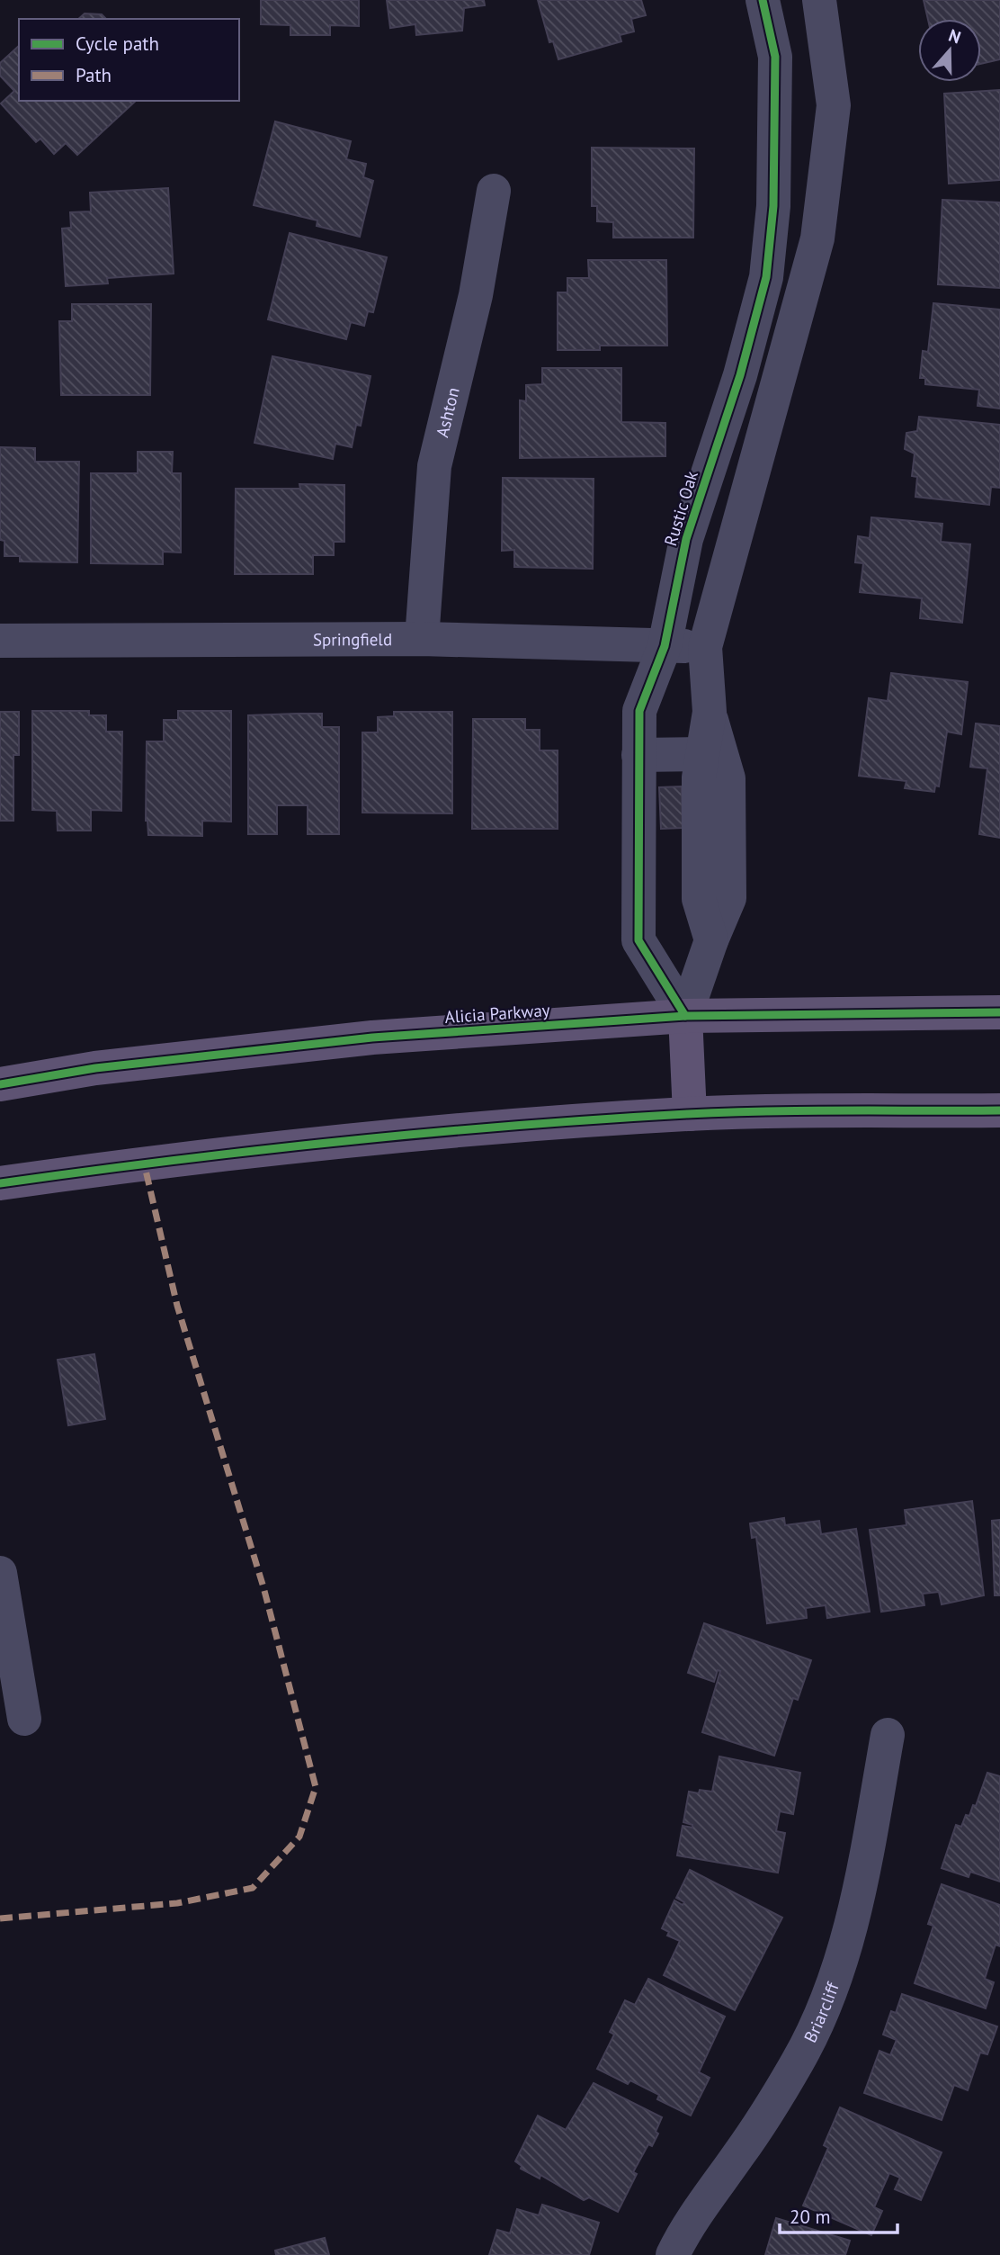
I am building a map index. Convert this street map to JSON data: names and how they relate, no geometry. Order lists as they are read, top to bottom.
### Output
{
  "streets": {
    "main road": ["Alicia Parkway"],
    "street": [
      "Ashton",
      "Rustic Oak",
      "Springfield",
      "Briarcliff"
    ]
  },
  "crossings": [
    ["Ashton", "Springfield"],
    ["Rustic Oak", "Springfield"],
    ["Rustic Oak", "Alicia Parkway"]
  ],
  "legend": ["Cycle path", "Path"],
  "scale_bar": "20 m",
  "north": "top"
}
